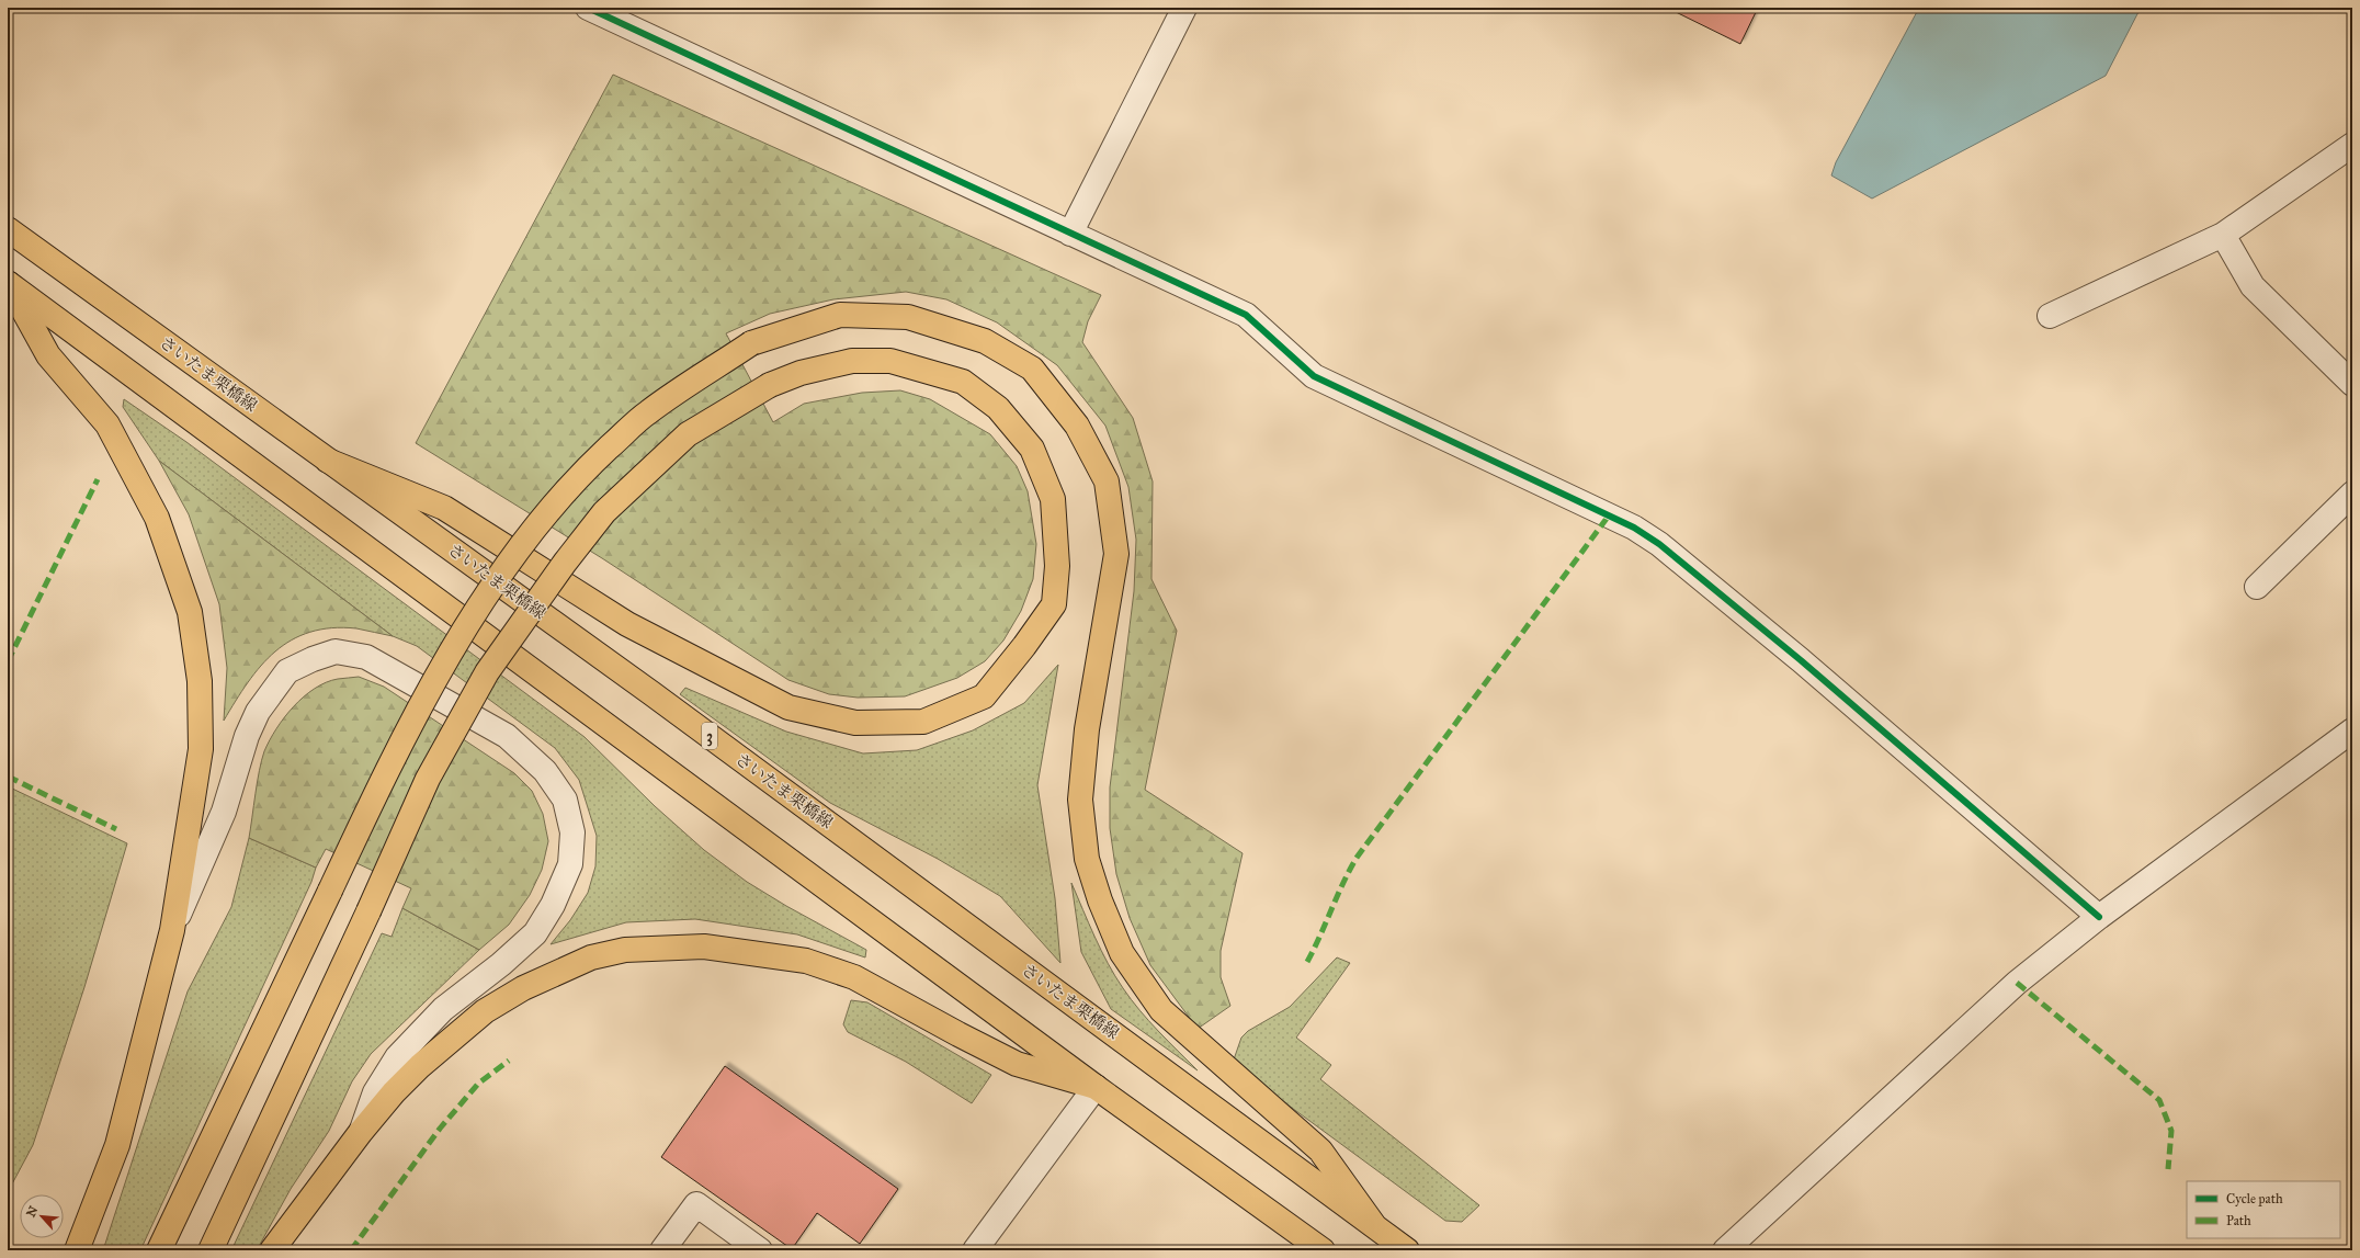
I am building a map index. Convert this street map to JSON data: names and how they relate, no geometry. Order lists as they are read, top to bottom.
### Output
{
  "streets": {
    "main road": ["さいたま栗橋線", "3"]
  },
  "legend": ["Cycle path", "Path"],
  "north": "top left"
}
